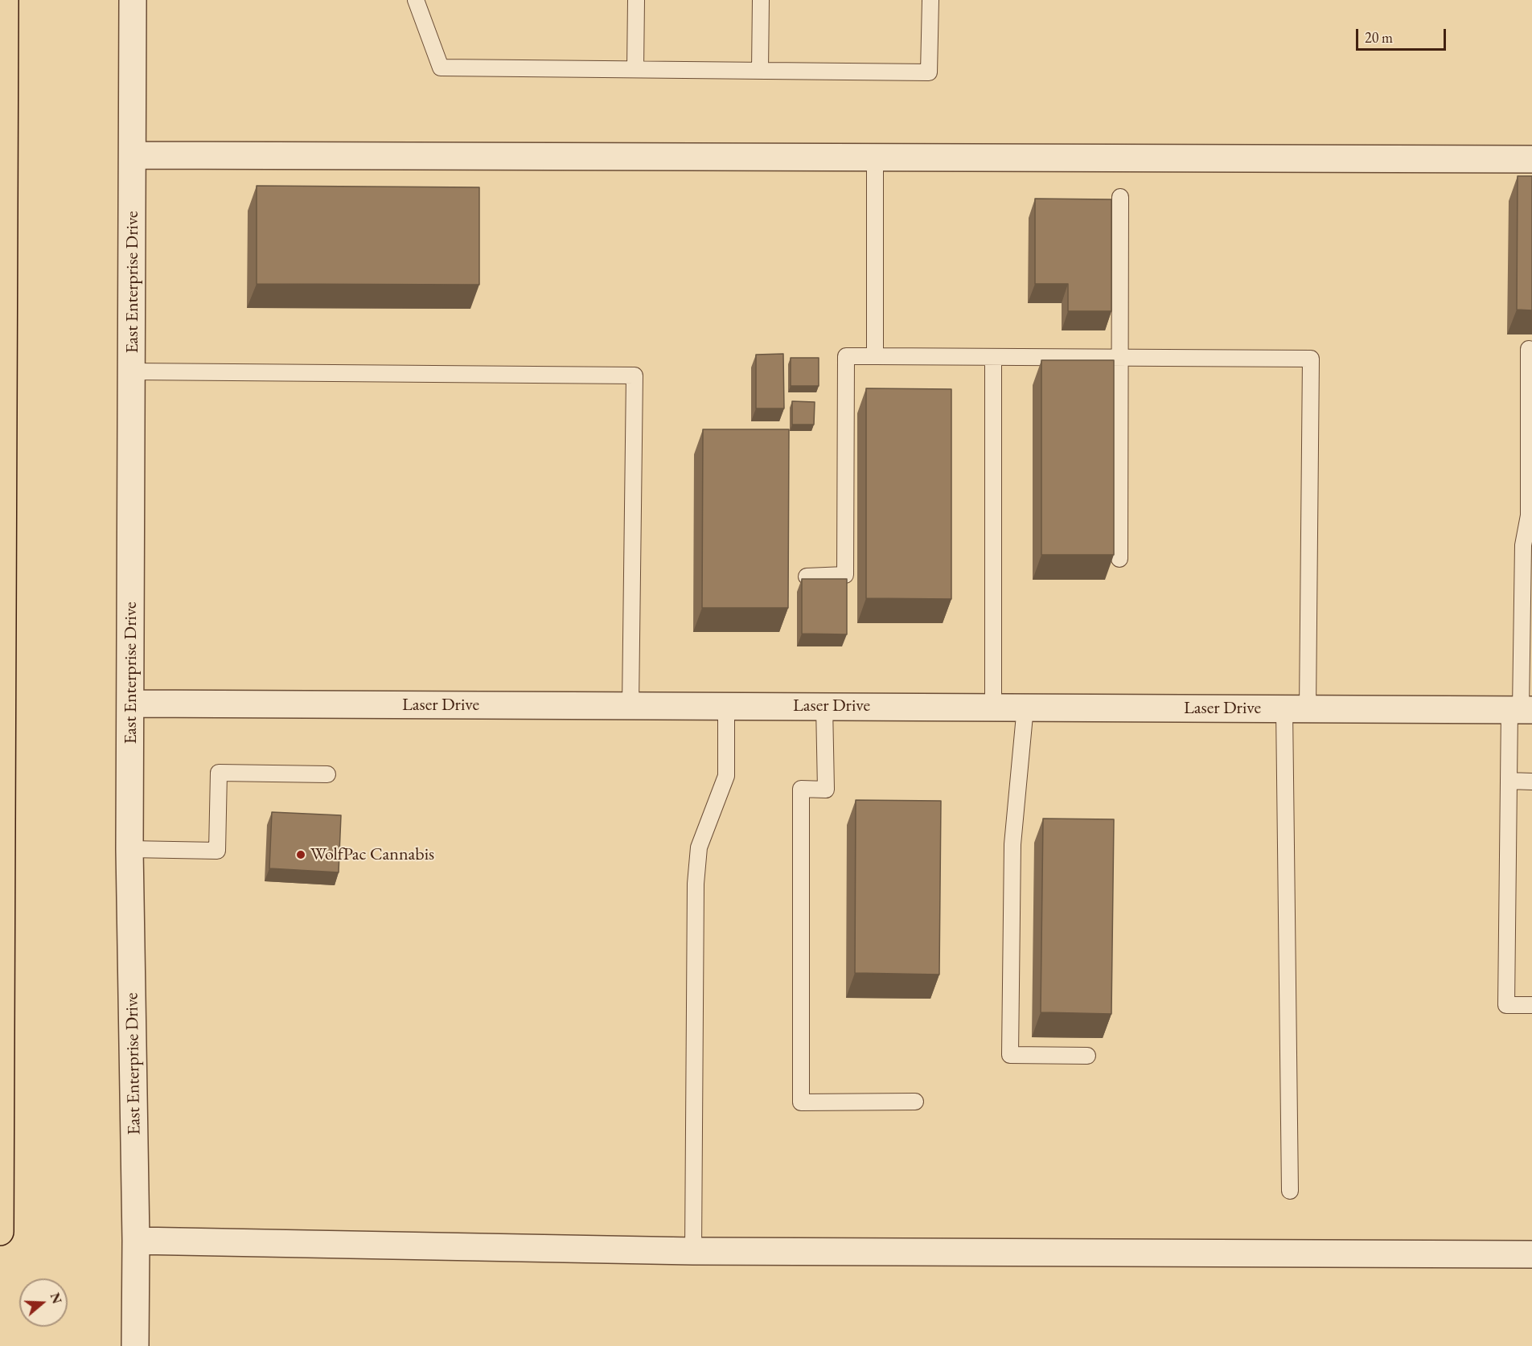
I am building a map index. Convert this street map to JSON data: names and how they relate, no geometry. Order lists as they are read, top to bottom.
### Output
{
  "streets": {
    "street": ["East Enterprise Drive", "Laser Drive"]
  },
  "crossings": [
    ["East Enterprise Drive", "Laser Drive"]
  ],
  "places": ["WolfPac Cannabis"],
  "scale_bar": "20 m",
  "north": "right"
}
